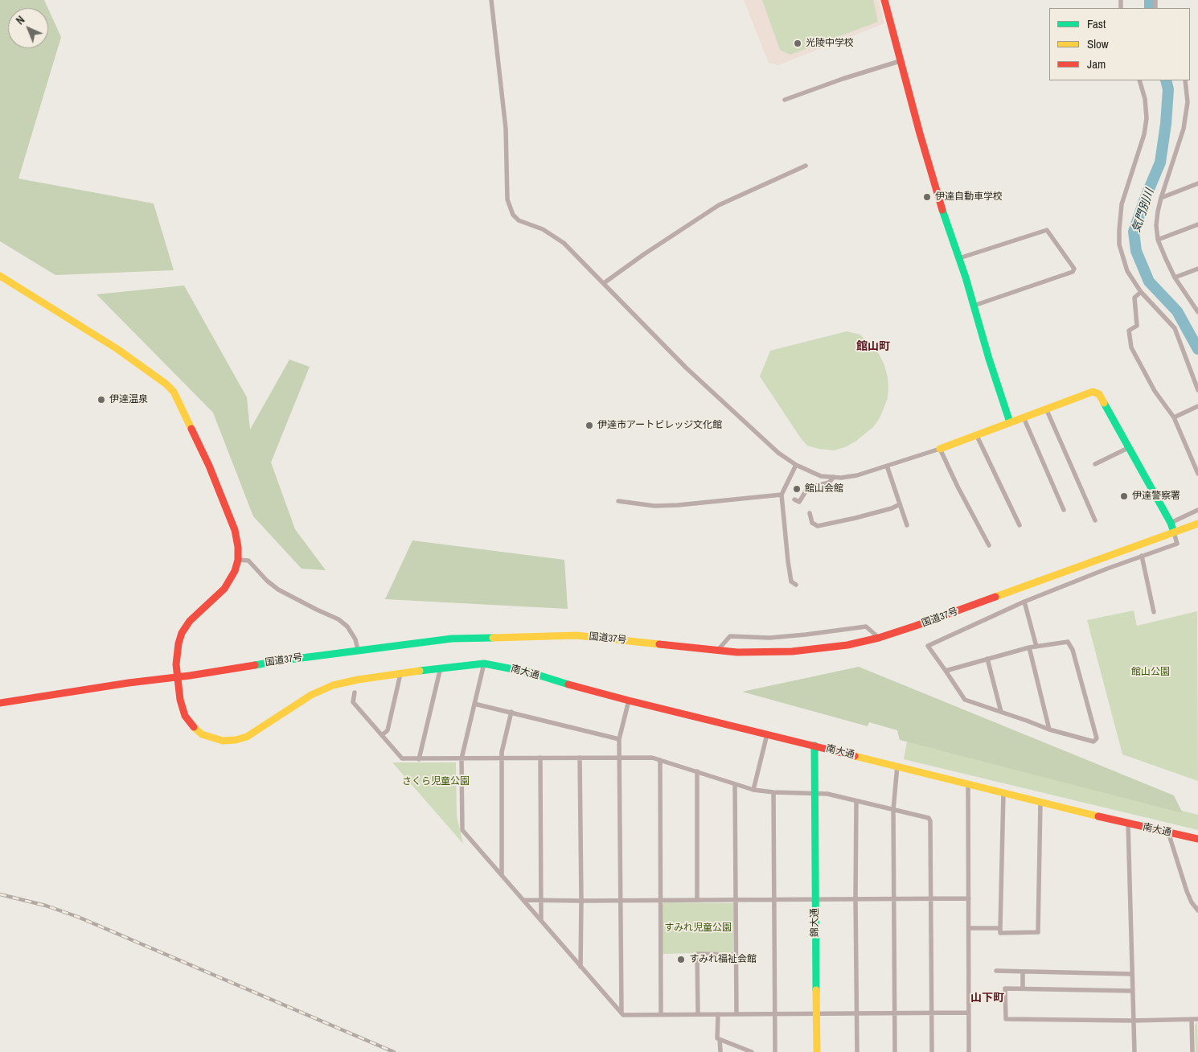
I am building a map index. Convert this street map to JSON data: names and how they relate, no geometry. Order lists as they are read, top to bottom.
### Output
{
  "streets": {
    "main road": ["国道37号", "南大通", "錦大通"]
  },
  "crossings": [
    ["国道37号", "南大通"],
    ["南大通", "錦大通"]
  ],
  "districts": ["館山町", "山下町"],
  "water": ["気門別川"],
  "parks": ["館山公園", "さくら児童公園", "すみれ児童公園"],
  "places": [
    "光陵中学校",
    "伊達自動車学校",
    "伊達温泉",
    "伊達市アートビレッジ文化館",
    "館山会館",
    "伊達警察署",
    "すみれ福祉会館"
  ],
  "legend": ["Fast", "Slow", "Jam"],
  "north": "top left"
}
